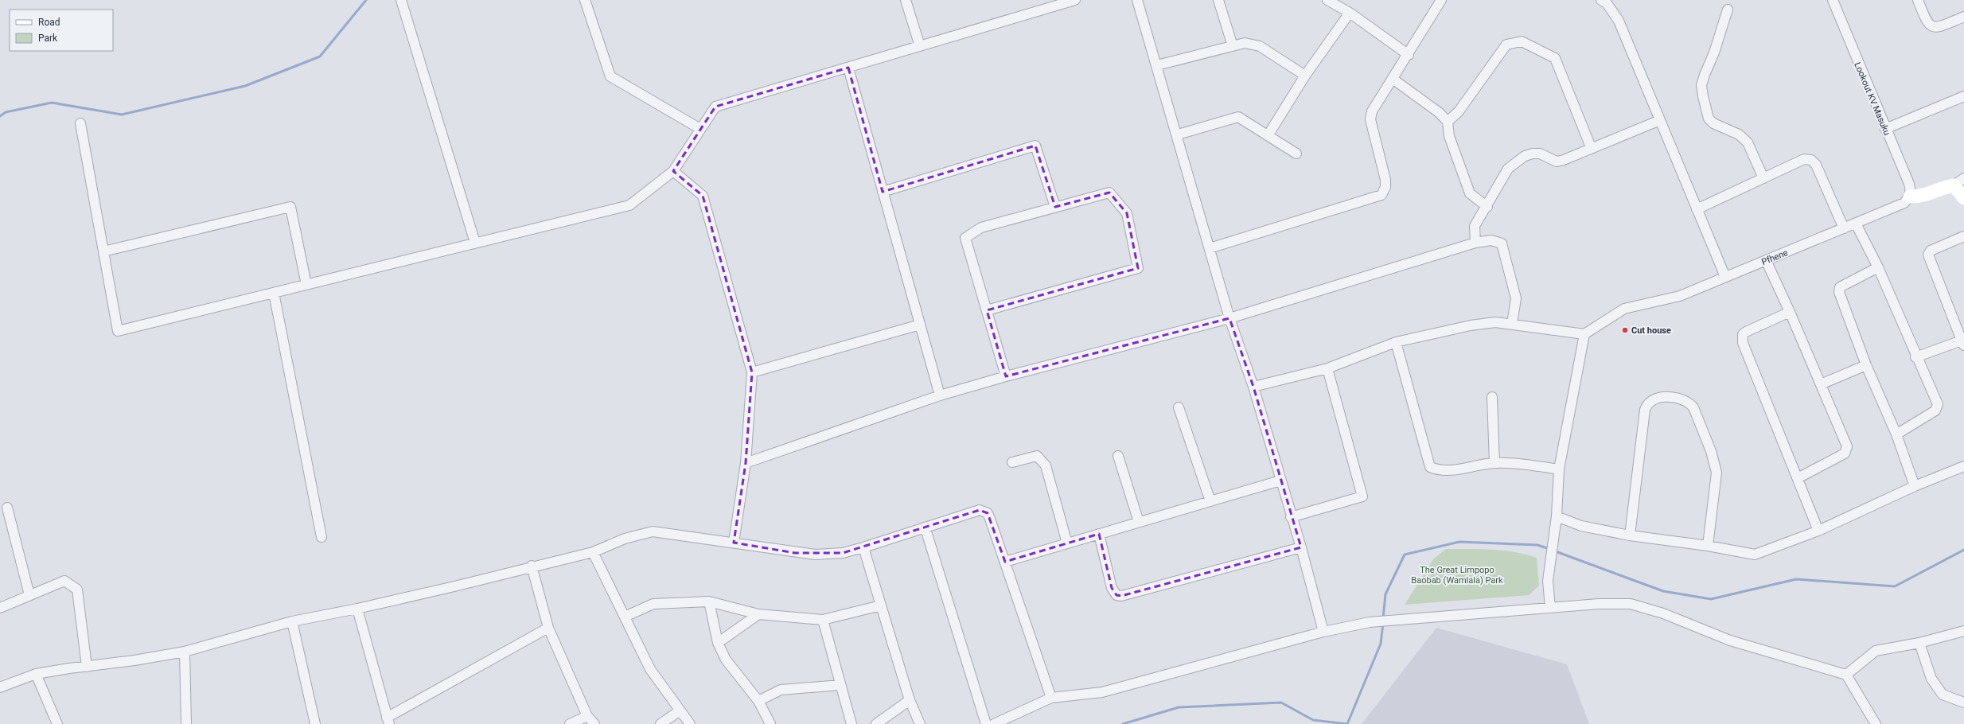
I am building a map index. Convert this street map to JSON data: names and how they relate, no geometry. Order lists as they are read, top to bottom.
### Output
{
  "streets": {
    "street": ["Lookout KV Masuku", "Pfhene"]
  },
  "crossings": [
    ["Lookout KV Masuku", "Pfhene"]
  ],
  "parks": ["The Great Limpopo Baobab (Wamlala) Park"],
  "places": ["Cut house"],
  "legend": ["Road", "Park"]
}
